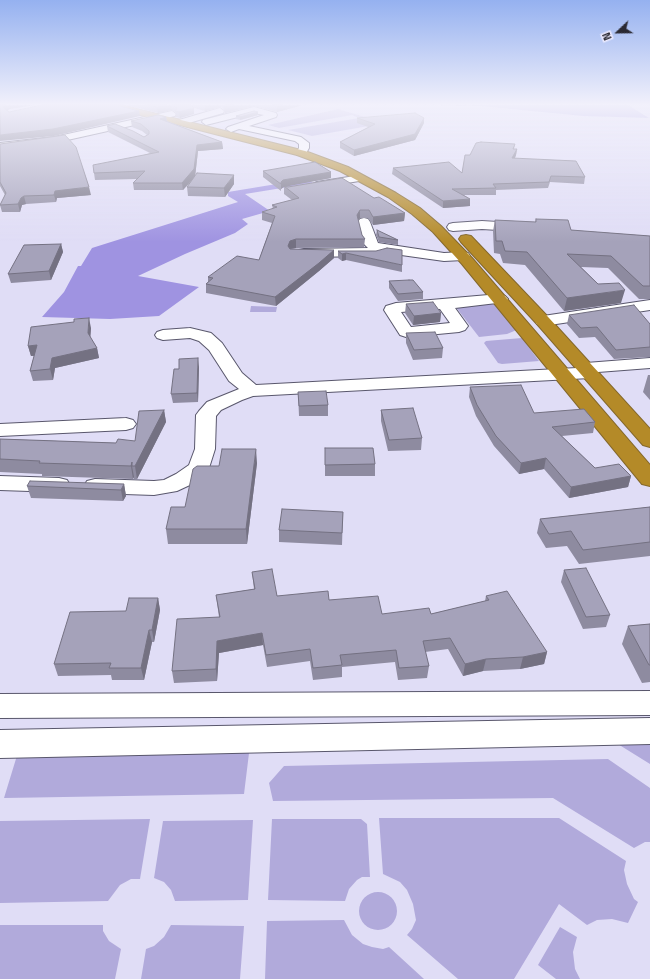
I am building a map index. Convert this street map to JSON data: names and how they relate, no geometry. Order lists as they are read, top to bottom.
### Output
{
  "north": "left"
}
